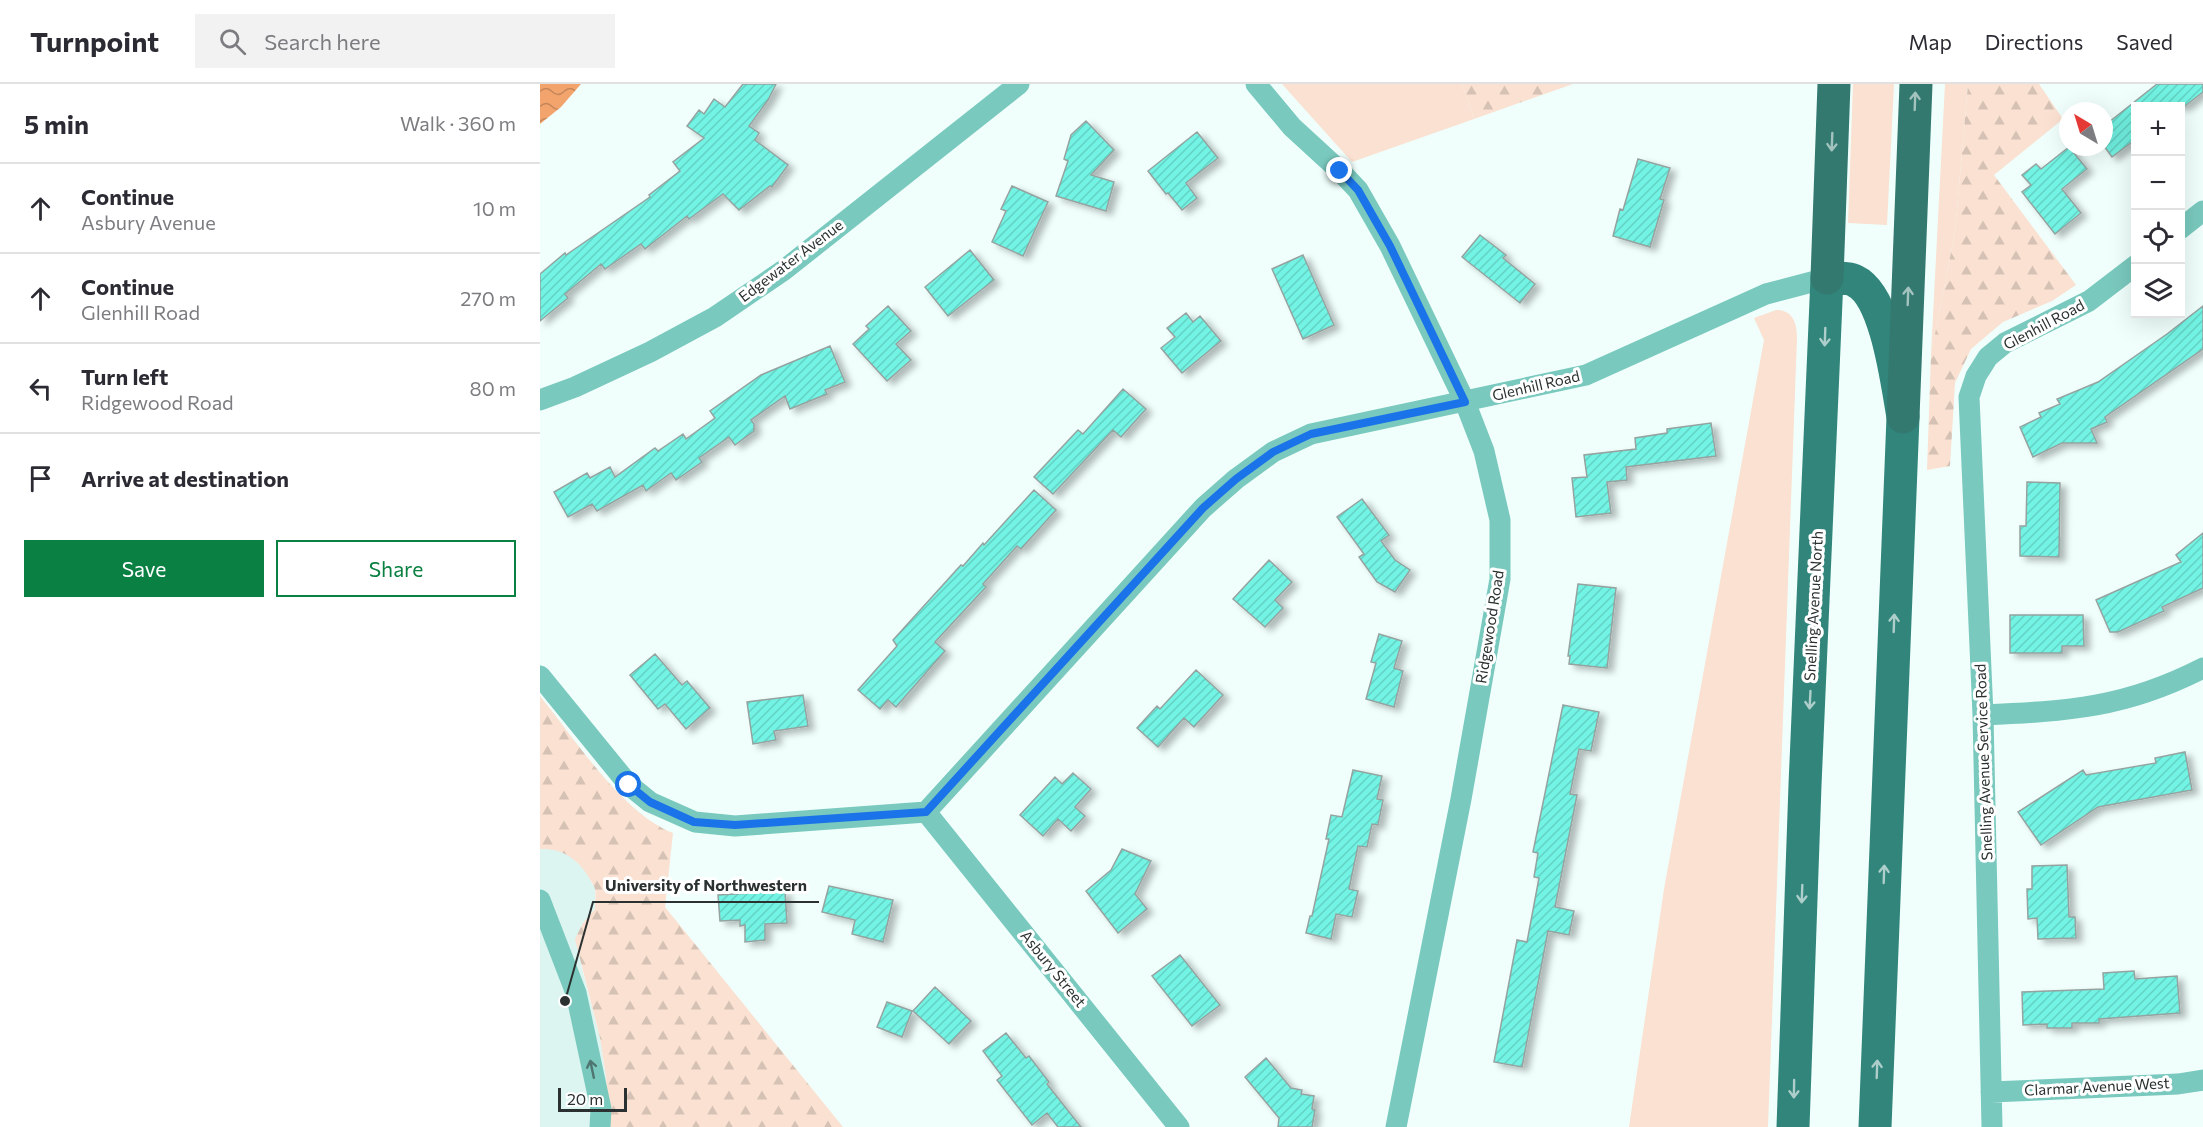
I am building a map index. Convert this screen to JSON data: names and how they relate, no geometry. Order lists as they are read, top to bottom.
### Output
{
  "streets": {
    "highway": ["Snelling Avenue North"],
    "street": [
      "Edgewater Avenue",
      "Glenhill Road",
      "Ridgewood Road",
      "Snelling Avenue Service Road",
      "Asbury Street",
      "Clarmar Avenue West"
    ]
  },
  "crossings": [
    ["Glenhill Road", "Snelling Avenue North"],
    ["Glenhill Road", "Ridgewood Road"],
    ["Glenhill Road", "Snelling Avenue Service Road"],
    ["Glenhill Road", "Asbury Street"],
    ["Snelling Avenue Service Road", "Clarmar Avenue West"]
  ],
  "places": ["University of Northwestern"],
  "scale_bar": "20 m",
  "north": "top left",
  "page": {
    "header": "Turnpoint",
    "search": "Search here",
    "nav": ["Map", "Directions", "Saved"],
    "heading": ["5 min", "Walk · 360 m"],
    "map_buttons": ["+", "−"],
    "list": [
      ["Continue", "Asbury Avenue", "10 m"],
      ["Continue", "Glenhill Road", "270 m"],
      ["Turn left", "Ridgewood Road", "80 m"],
      "Arrive at destination"
    ],
    "buttons": ["Save", "Share"],
    "scale": "20 m"
  }
}
